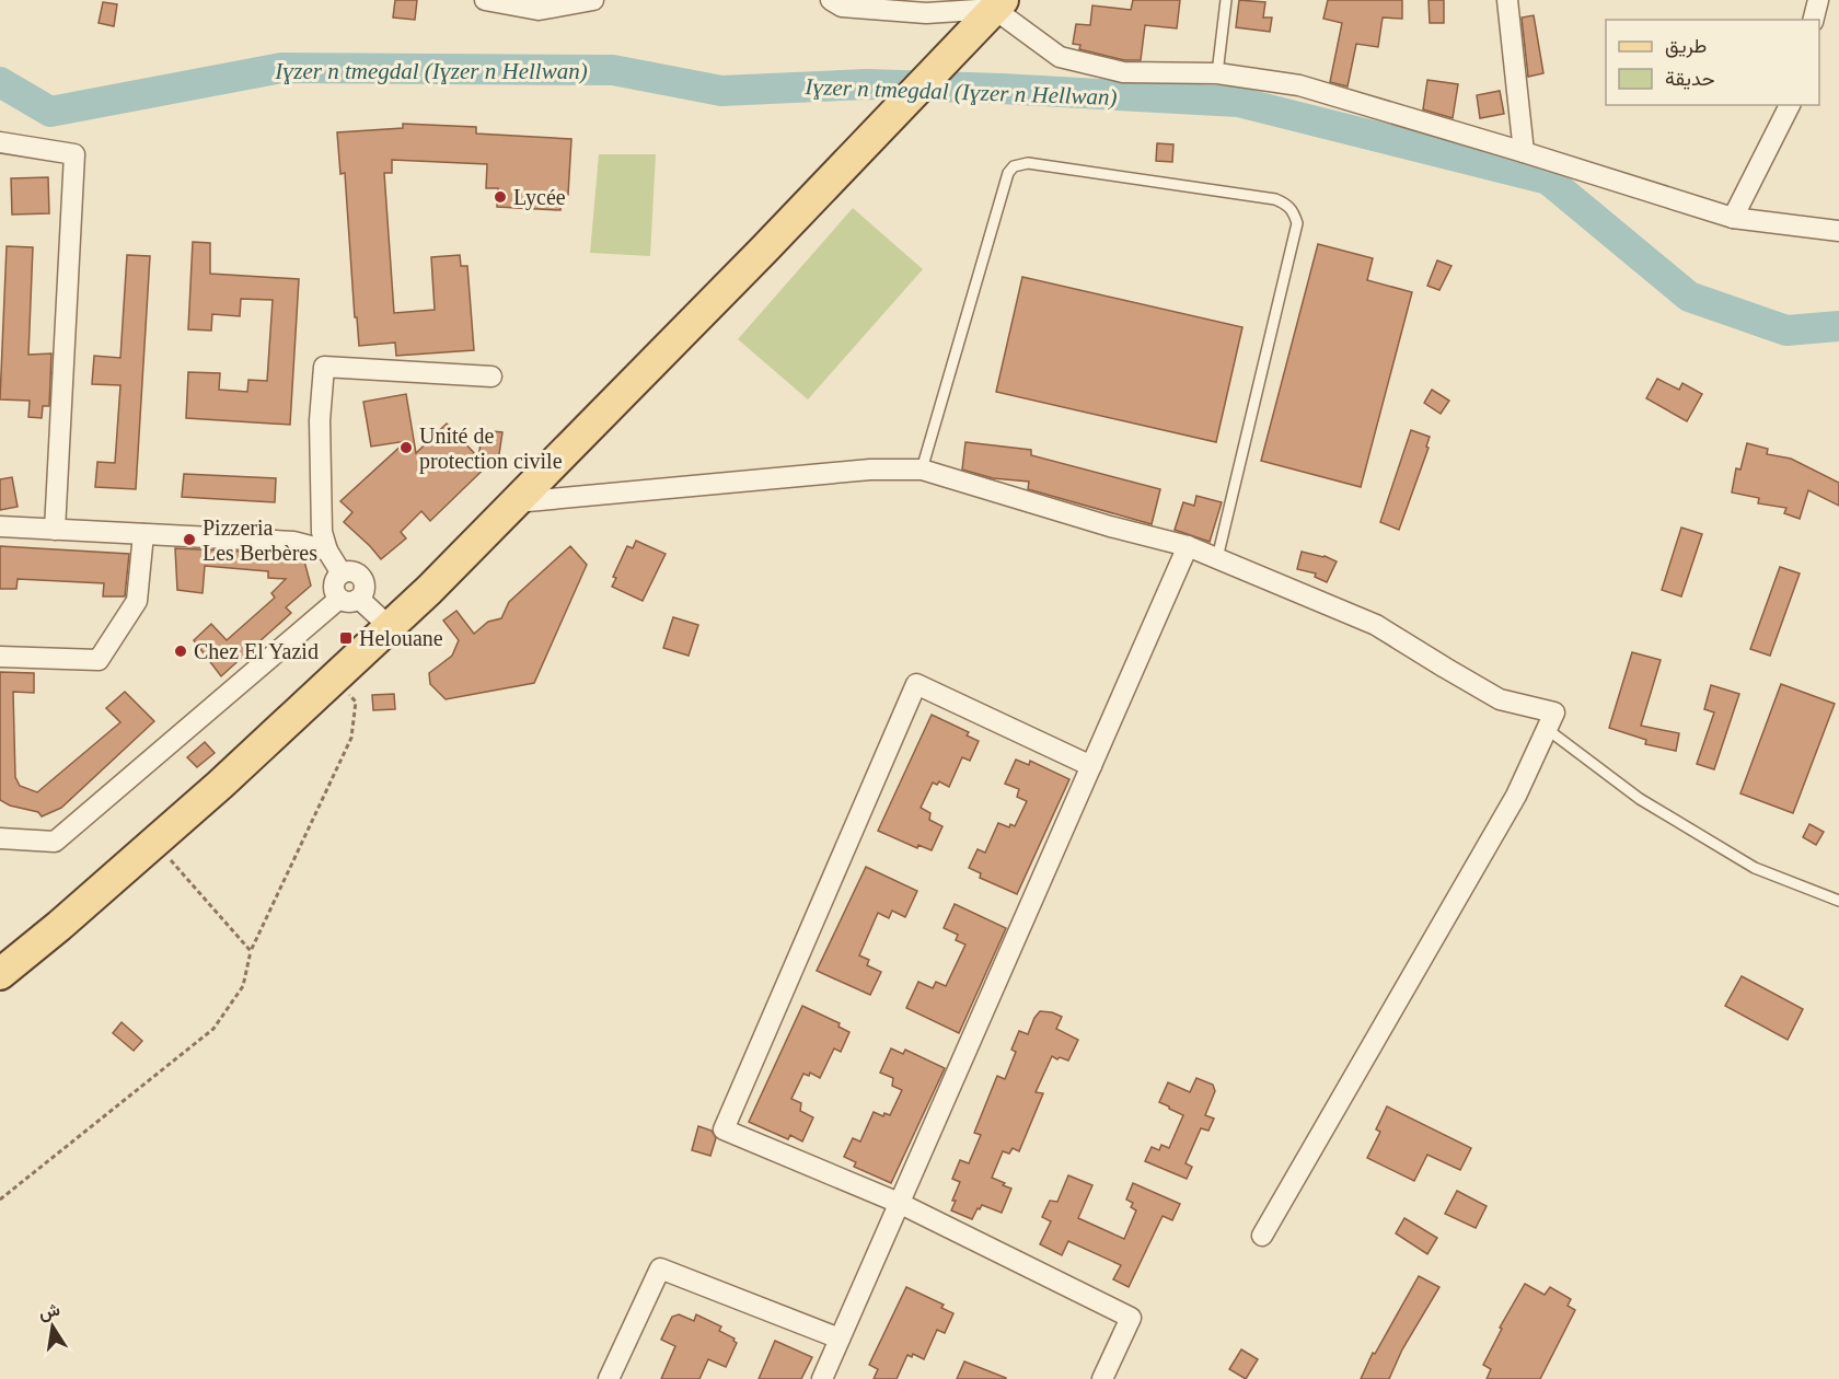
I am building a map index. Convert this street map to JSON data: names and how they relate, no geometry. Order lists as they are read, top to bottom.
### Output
{
  "water": ["Iɣzer n tmegdal (Iɣzer n Hellwan)"],
  "places": {
    "other": [
      "Lycée",
      "Unité de protection civile",
      "Pizzeria Les Berbères",
      "Chez El Yazid"
    ],
    "transit": ["Helouane"]
  },
  "legend": ["طريق", "حديقة"],
  "north": "top"
}
